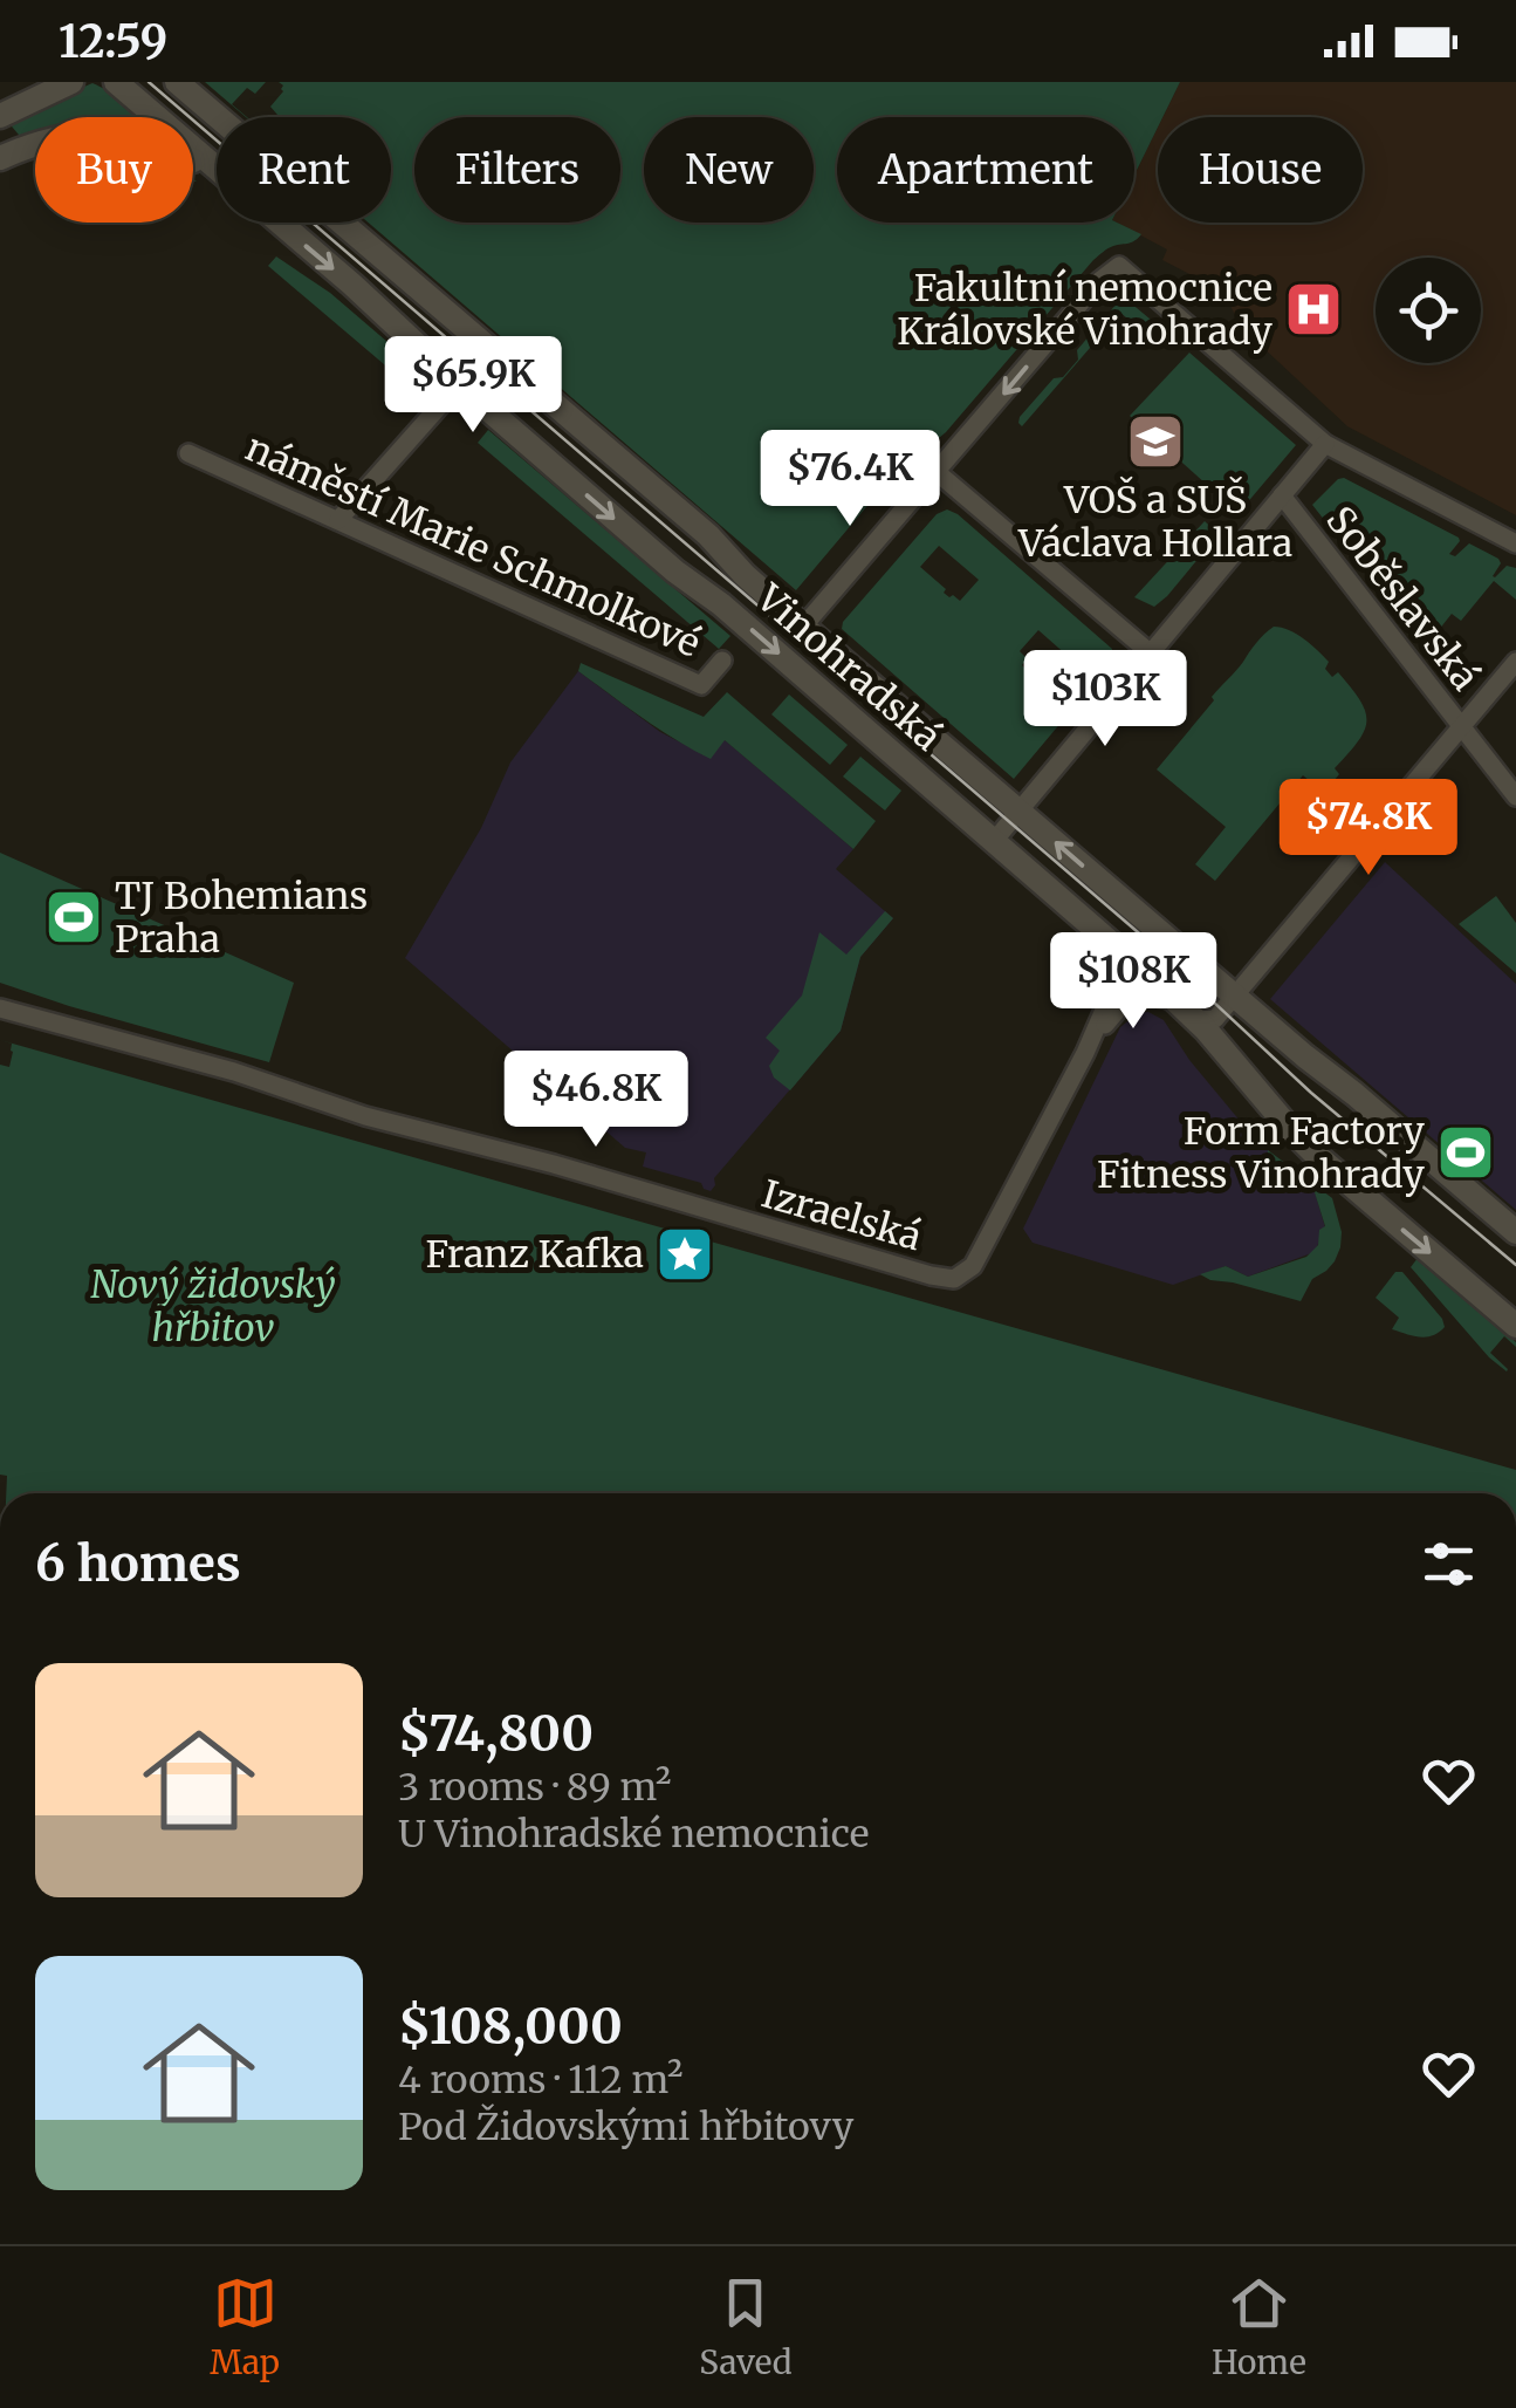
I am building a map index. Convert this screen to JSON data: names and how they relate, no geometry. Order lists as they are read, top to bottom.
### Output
{
  "streets": {
    "main road": ["Vinohradská"],
    "street": ["náměstí Marie Schmolkové", "Soběslavská", "Izraelská"]
  },
  "parks": ["Nový židovský hřbitov"],
  "places": {
    "hospital": ["Fakultní nemocnice Královské Vinohrady"],
    "school or university": ["VOŠ a SUŠ Václava Hollara"],
    "sports": ["TJ Bohemians Praha", "Form Factory Fitness Vinohrady"],
    "place": ["Franz Kafka"]
  },
  "page": {
    "status": "12:59",
    "chip": [
      "Buy",
      "Rent",
      "Filters",
      "New",
      "Apartment",
      "House"
    ],
    "price": [
      "$65.9K",
      "$76.4K",
      "$103K",
      "$74.8K",
      "$108K",
      "$46.8K"
    ],
    "heading": "6 homes",
    "list": [
      {
        "name": "$74,800",
        "note": "3 rooms · 89 m² · U Vinohradské nemocnice"
      },
      {
        "name": "$108,000",
        "note": "4 rooms · 112 m² · Pod Židovskými hřbitovy"
      }
    ],
    "tabs": ["Map", "Saved", "Home"]
  }
}
